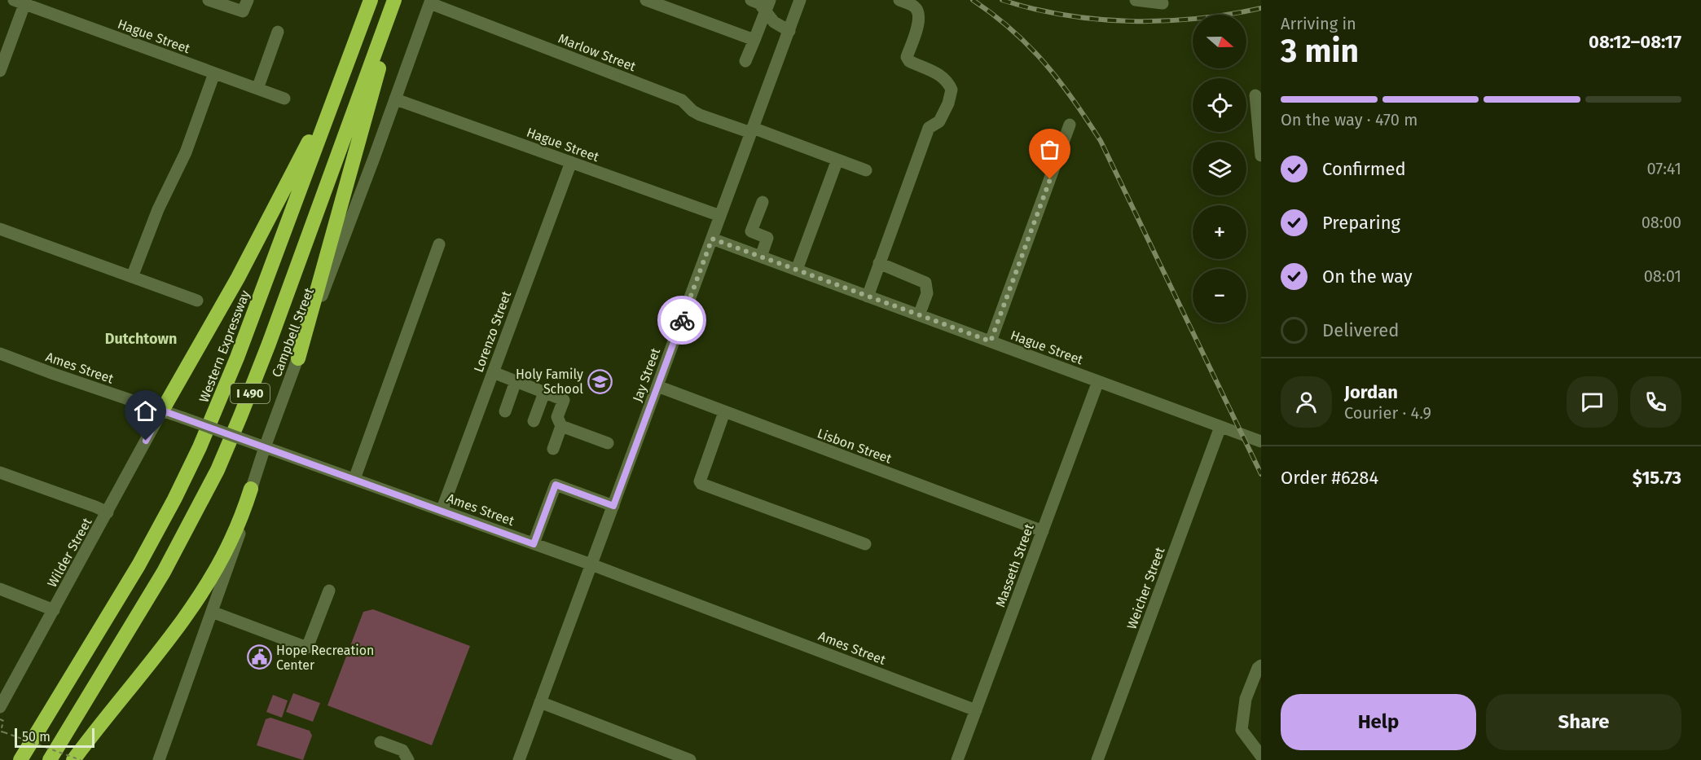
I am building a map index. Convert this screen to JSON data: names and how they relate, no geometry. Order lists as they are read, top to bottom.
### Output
{
  "streets": {
    "highway": ["Western Expressway", "I 490"],
    "street": [
      "Hague Street",
      "Marlow Street",
      "Lorenzo Street",
      "Campbell Street",
      "Ames Street",
      "Jay Street",
      "Lisbon Street",
      "Wilder Street",
      "Masseth Street",
      "Weicher Street"
    ]
  },
  "crossings": [
    ["Hague Street", "Lorenzo Street"],
    ["Hague Street", "Campbell Street"],
    ["Hague Street", "Jay Street"],
    ["Hague Street", "Masseth Street"],
    ["Hague Street", "Weicher Street"],
    ["Marlow Street", "Campbell Street"],
    ["Marlow Street", "Jay Street"],
    ["Lorenzo Street", "Ames Street"],
    ["Campbell Street", "Ames Street"],
    ["Ames Street", "Jay Street"],
    ["Ames Street", "Wilder Street"],
    ["Ames Street", "Masseth Street"],
    ["Jay Street", "Lisbon Street"],
    ["Lisbon Street", "Masseth Street"]
  ],
  "districts": ["Dutchtown"],
  "places": {
    "school or university": ["Holy Family School"],
    "public building": ["Hope Recreation Center"]
  },
  "scale_bar": "50 m",
  "north": "right",
  "page": {
    "heading": ["3 min", "Arriving in", "08:12–08:17"],
    "panel": [
      "Jordan",
      "Courier · 4.9",
      "Order #6284",
      "$15.73"
    ],
    "map_buttons": ["+", "−"],
    "bar": "On the way · 470 m",
    "list": [
      ["Confirmed", "07:41"],
      ["Preparing", "08:00"],
      ["On the way", "08:01"],
      "Delivered"
    ],
    "buttons": ["Help", "Share"],
    "scale": "50 m"
  }
}
